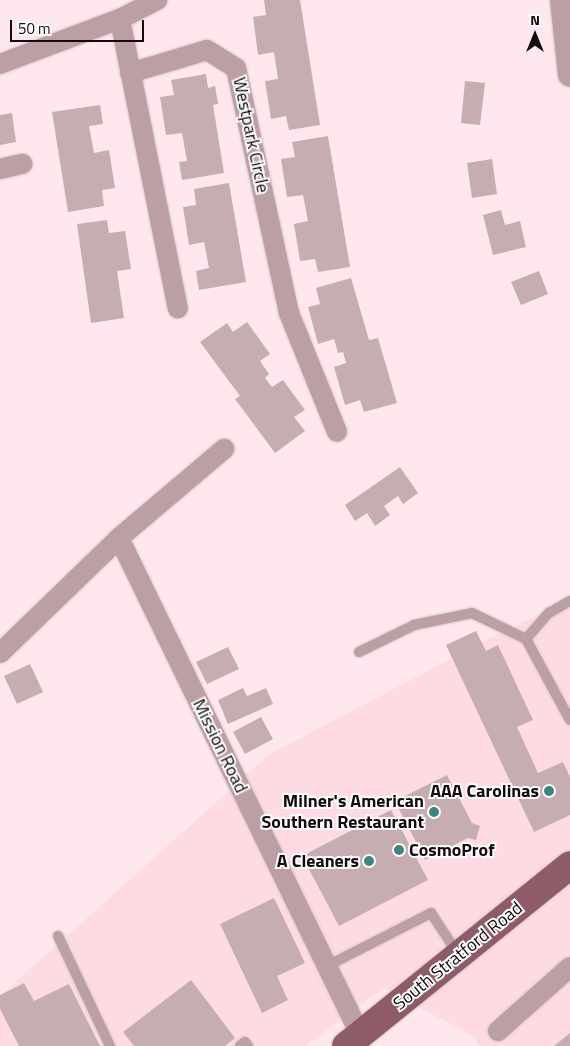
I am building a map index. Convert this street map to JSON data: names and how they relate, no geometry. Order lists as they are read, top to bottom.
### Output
{
  "streets": {
    "main road": ["South Stratford Road"],
    "street": ["Westpark Circle", "Mission Road"]
  },
  "crossings": [
    ["Mission Road", "South Stratford Road"]
  ],
  "places": [
    "AAA Carolinas",
    "Milner's American Southern Restaurant",
    "CosmoProf",
    "A Cleaners"
  ],
  "scale_bar": "50 m",
  "north": "top"
}
